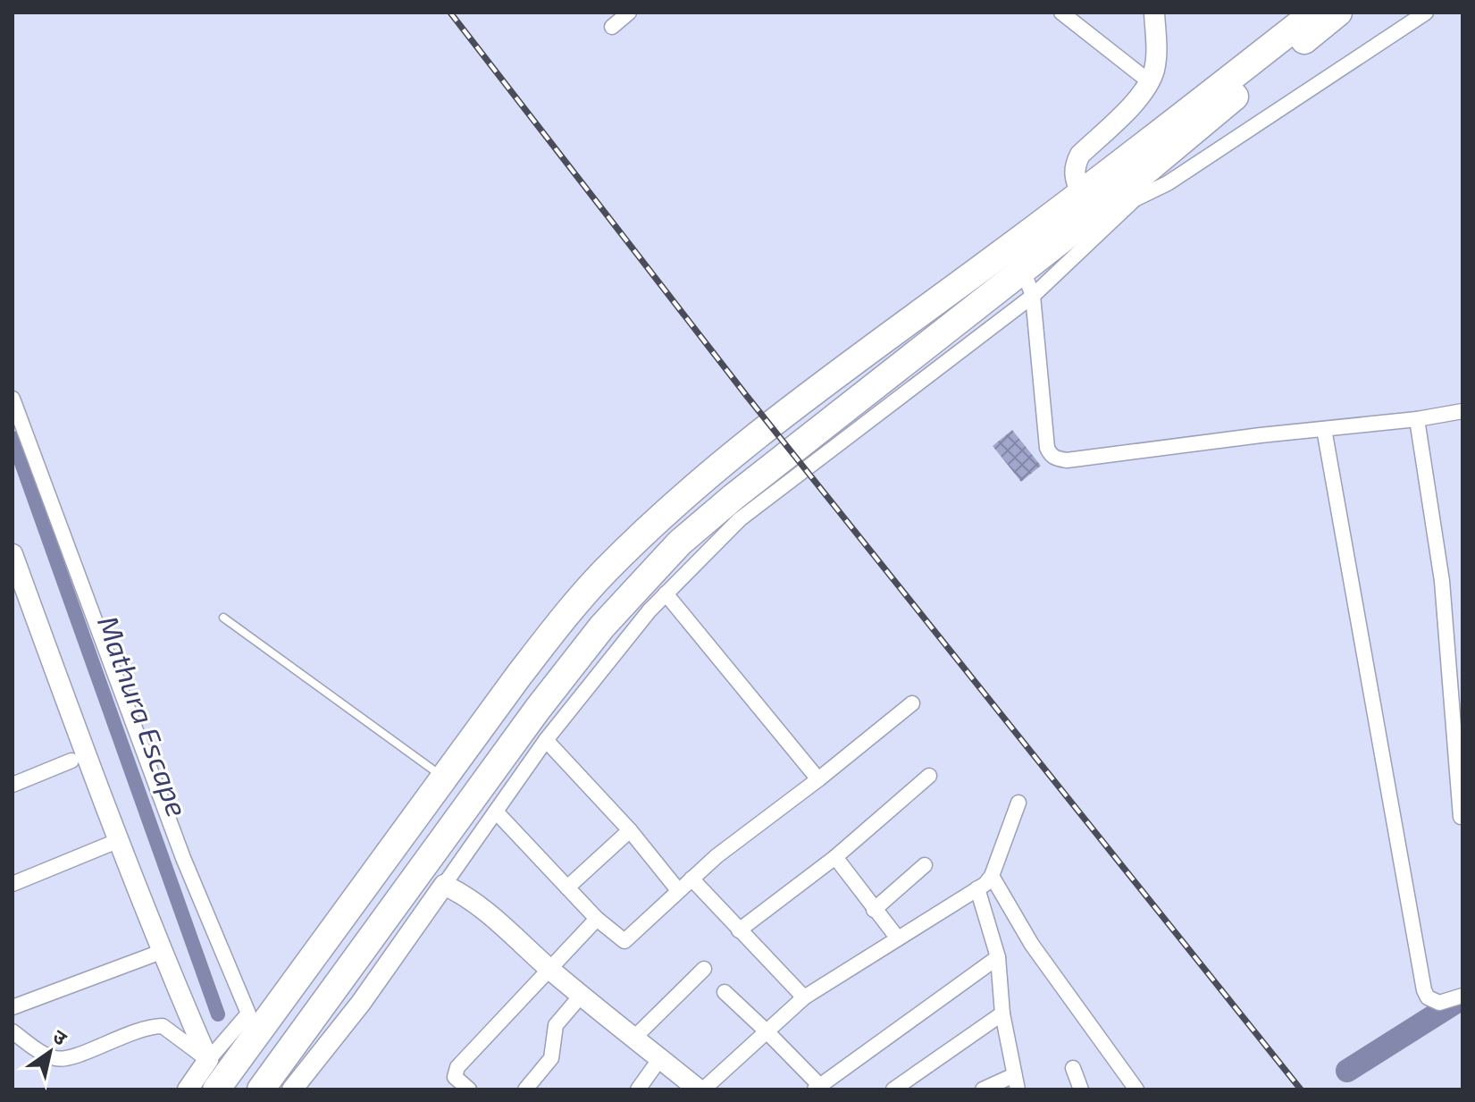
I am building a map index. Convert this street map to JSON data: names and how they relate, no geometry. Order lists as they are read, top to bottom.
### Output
{
  "water": ["Mathura Escape"],
  "north": "top right"
}
